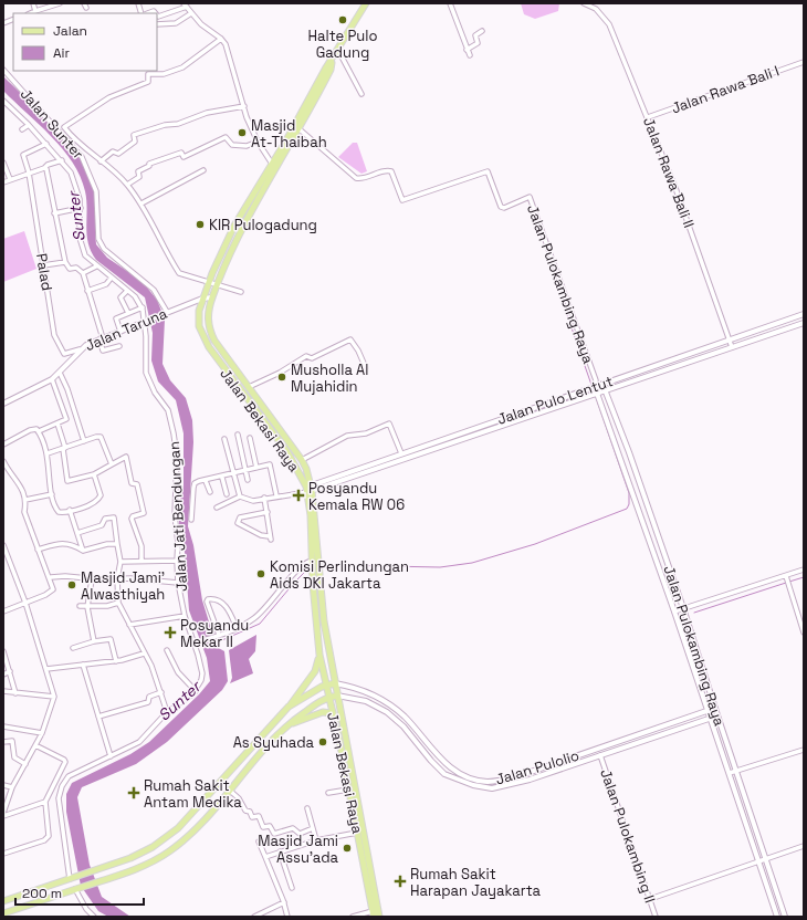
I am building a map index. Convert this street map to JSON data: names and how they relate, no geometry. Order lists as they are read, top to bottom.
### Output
{
  "streets": {
    "main road": ["Jalan Bekasi Raya"],
    "street": [
      "Jalan Rawa Bali I",
      "Jalan Sunter",
      "Jalan Rawa Bali II",
      "Palad",
      "Jalan Pulokambing Raya",
      "Jalan Taruna",
      "Jalan Pulo Lentut",
      "Jalan Jati Bendungan",
      "Jalan Pulolio",
      "Jalan Pulokambing II"
    ]
  },
  "crossings": [
    ["Jalan Rawa Bali I", "Jalan Rawa Bali II"],
    ["Jalan Sunter", "Jalan Taruna"],
    ["Jalan Rawa Bali II", "Jalan Pulo Lentut"],
    ["Palad", "Jalan Taruna"],
    ["Jalan Pulokambing Raya", "Jalan Pulo Lentut"],
    ["Jalan Pulokambing Raya", "Jalan Bekasi Raya"],
    ["Jalan Pulokambing Raya", "Jalan Pulolio"],
    ["Jalan Taruna", "Jalan Bekasi Raya"],
    ["Jalan Taruna", "Jalan Jati Bendungan"],
    ["Jalan Pulo Lentut", "Jalan Bekasi Raya"],
    ["Jalan Bekasi Raya", "Jalan Pulolio"],
    ["Jalan Pulolio", "Jalan Pulokambing II"]
  ],
  "water": ["Sunter"],
  "places": {
    "other": [
      "Halte Pulo Gadung",
      "Masjid At-Thaibah",
      "KIR Pulogadung",
      "Musholla Al Mujahidin",
      "Komisi Perlindungan Aids DKI Jakarta",
      "Masjid Jami' Alwasthiyah",
      "As Syuhada",
      "Masjid Jami Assu'ada"
    ],
    "health": [
      "Posyandu Kemala RW 06",
      "Posyandu Mekar II",
      "Rumah Sakit Antam Medika",
      "Rumah Sakit Harapan Jayakarta"
    ]
  },
  "legend": ["Jalan", "Air"],
  "scale_bar": "200 m"
}
